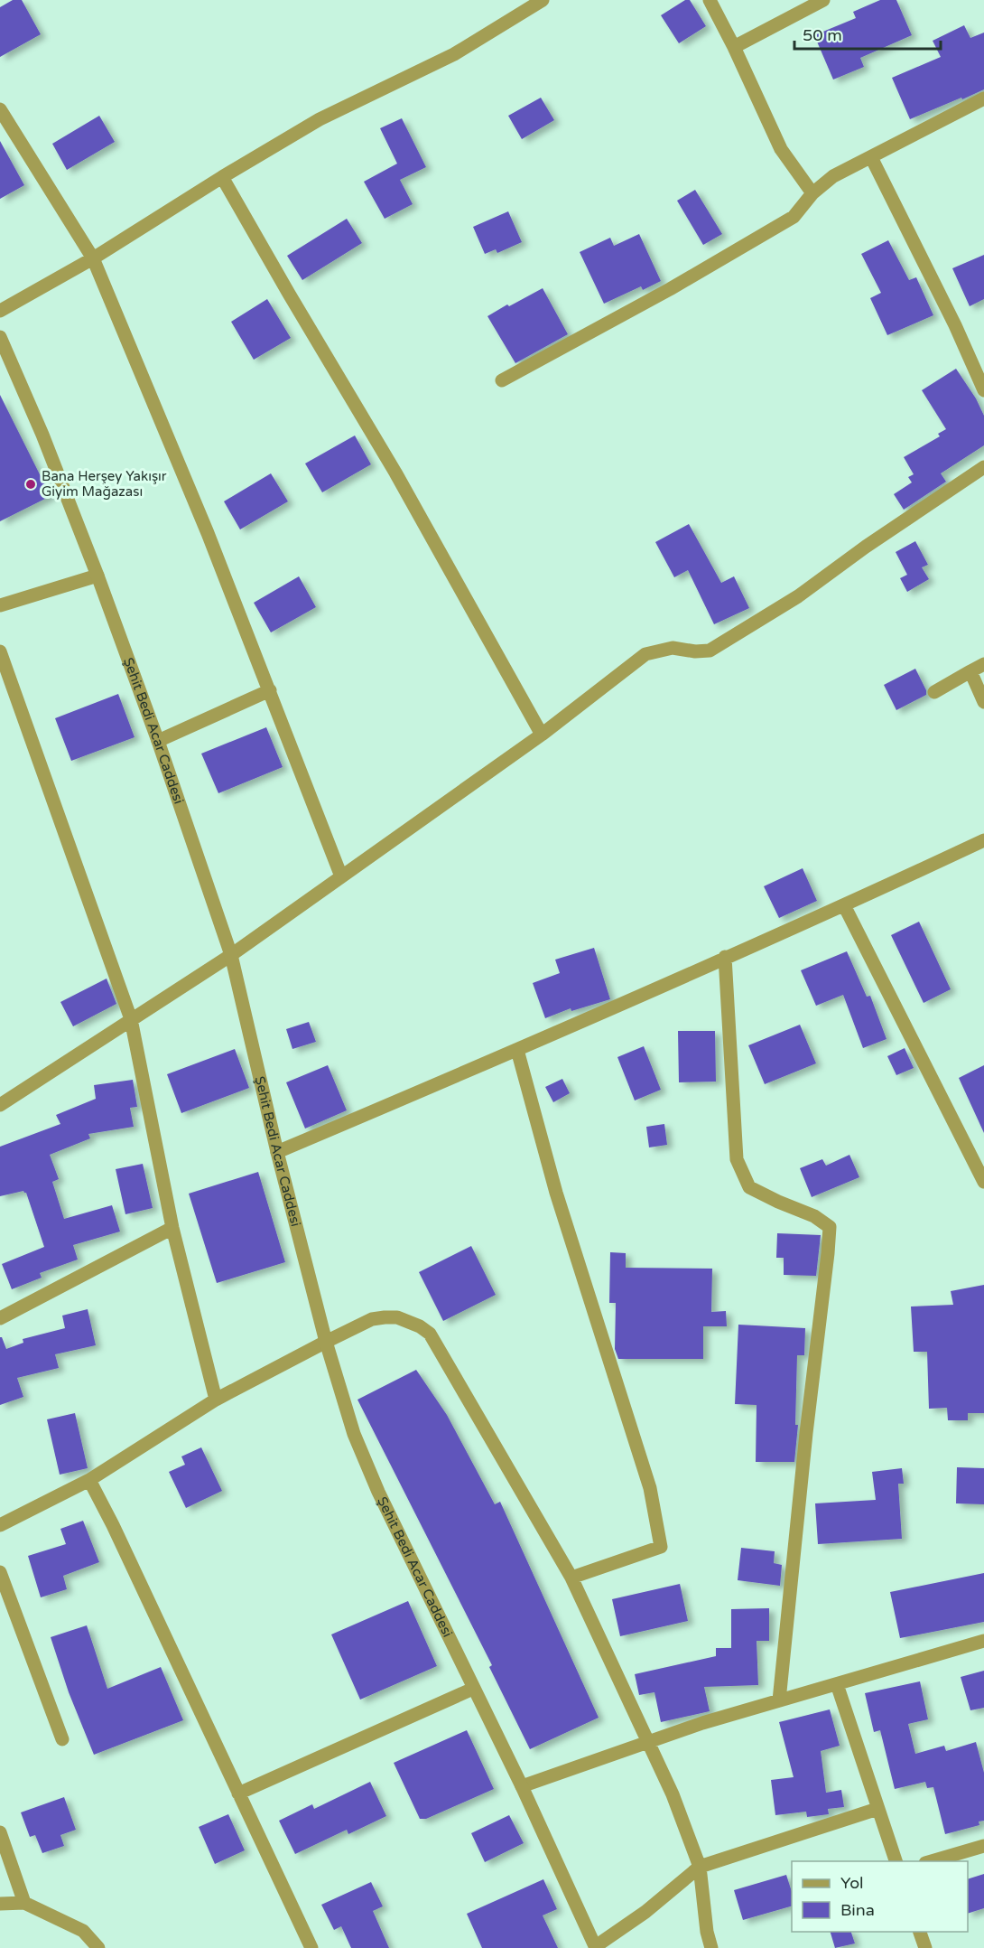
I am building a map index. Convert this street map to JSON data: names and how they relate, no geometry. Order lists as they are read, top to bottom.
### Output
{
  "streets": {
    "street": ["Şehit Bedi Acar Caddesi"]
  },
  "places": ["Bana Herşey Yakışır Giyim Mağazası"],
  "legend": ["Yol", "Bina"],
  "scale_bar": "50 m"
}
